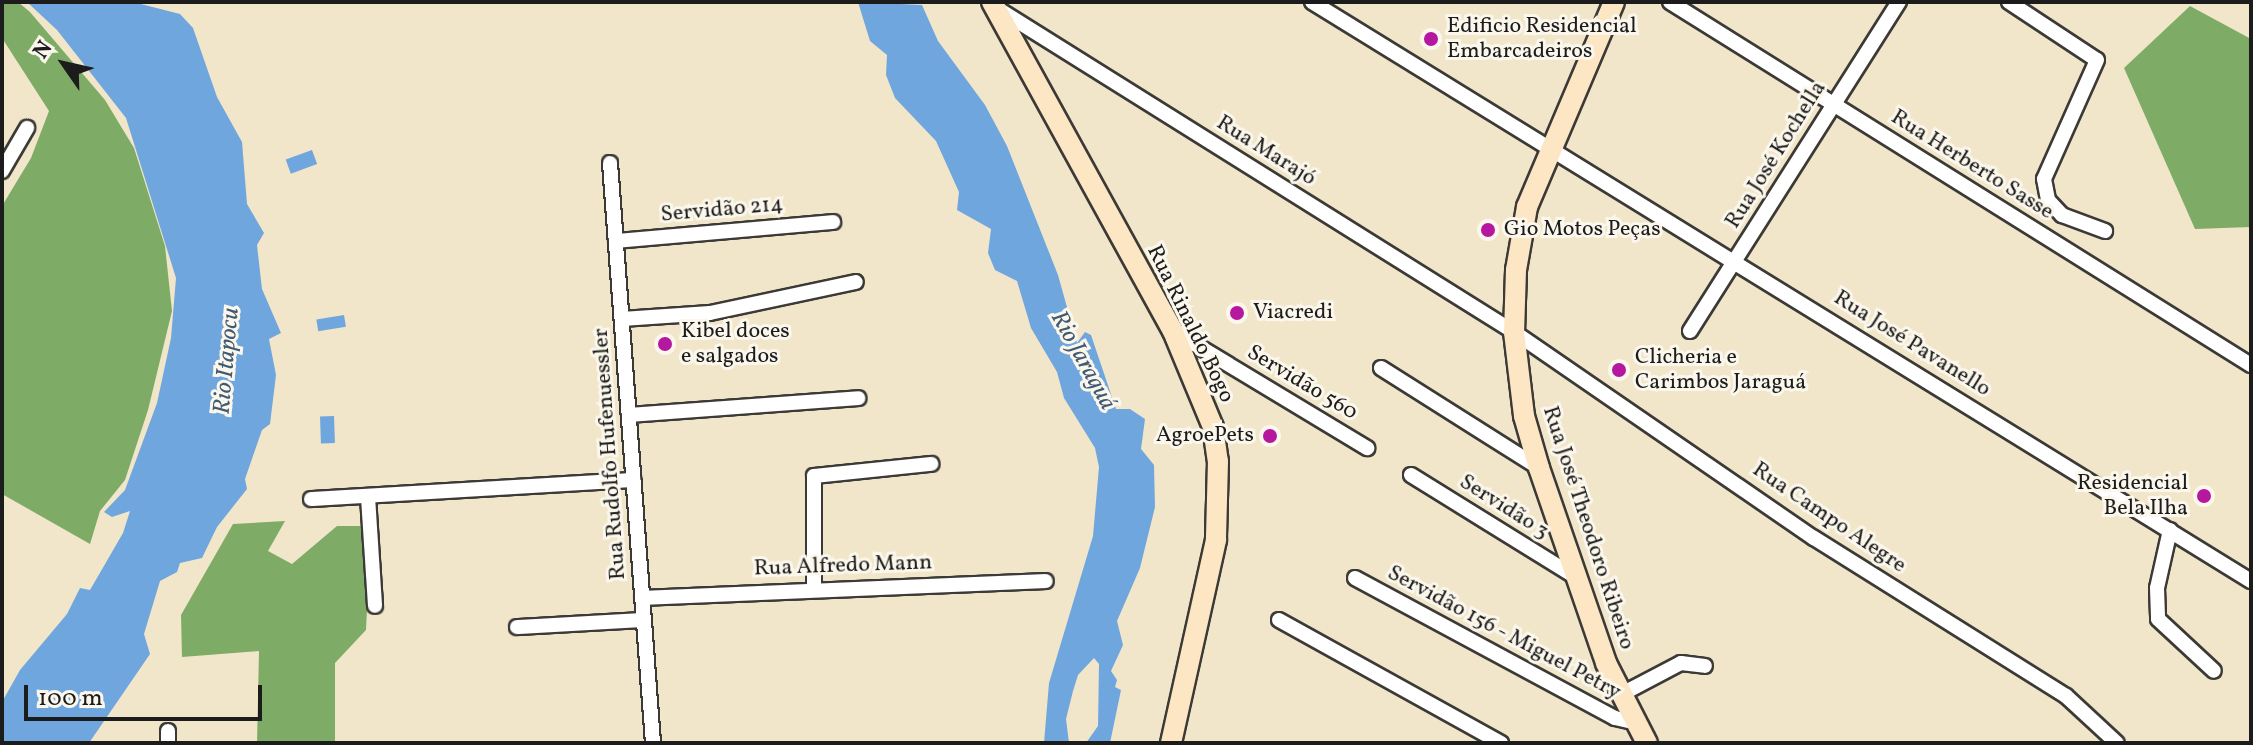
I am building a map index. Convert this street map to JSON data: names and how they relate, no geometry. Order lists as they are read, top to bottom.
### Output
{
  "streets": {
    "main road": ["Rua Rinaldo Bogo", "Rua José Theodoro Ribeiro"],
    "street": [
      "Rua Marajó",
      "Rua José Kochella",
      "Rua Herberto Sasse",
      "Servidão 214",
      "Rua José Pavanello",
      "Servidão 560",
      "Rua Rudolfo Hufenuessler",
      "Servidão 3",
      "Rua Campo Alegre",
      "Rua Alfredo Mann",
      "Servidão 156 - Miguel Petry"
    ]
  },
  "crossings": [
    ["Rua Marajó", "Rua Rinaldo Bogo"],
    ["Rua Marajó", "Rua Campo Alegre"],
    ["Rua Marajó", "Rua José Theodoro Ribeiro"],
    ["Rua José Kochella", "Rua Herberto Sasse"],
    ["Rua José Kochella", "Rua José Pavanello"],
    ["Servidão 214", "Rua Rudolfo Hufenuessler"],
    ["Rua Rinaldo Bogo", "Servidão 560"],
    ["Rua José Pavanello", "Rua José Theodoro Ribeiro"],
    ["Rua Rudolfo Hufenuessler", "Rua Alfredo Mann"],
    ["Servidão 3", "Rua José Theodoro Ribeiro"],
    ["Rua Campo Alegre", "Rua José Theodoro Ribeiro"],
    ["Rua José Theodoro Ribeiro", "Servidão 156 - Miguel Petry"]
  ],
  "water": ["Rio Itapocu", "Rio Jaraguá"],
  "places": [
    "Edificio Residencial Embarcadeiros",
    "Gio Motos Peças",
    "Viacredi",
    "Kibel doces e salgados",
    "Clicheria e Carimbos Jaraguá",
    "AgroePets",
    "Residencial Bela Ilha"
  ],
  "scale_bar": "100 m",
  "north": "top left"
}
